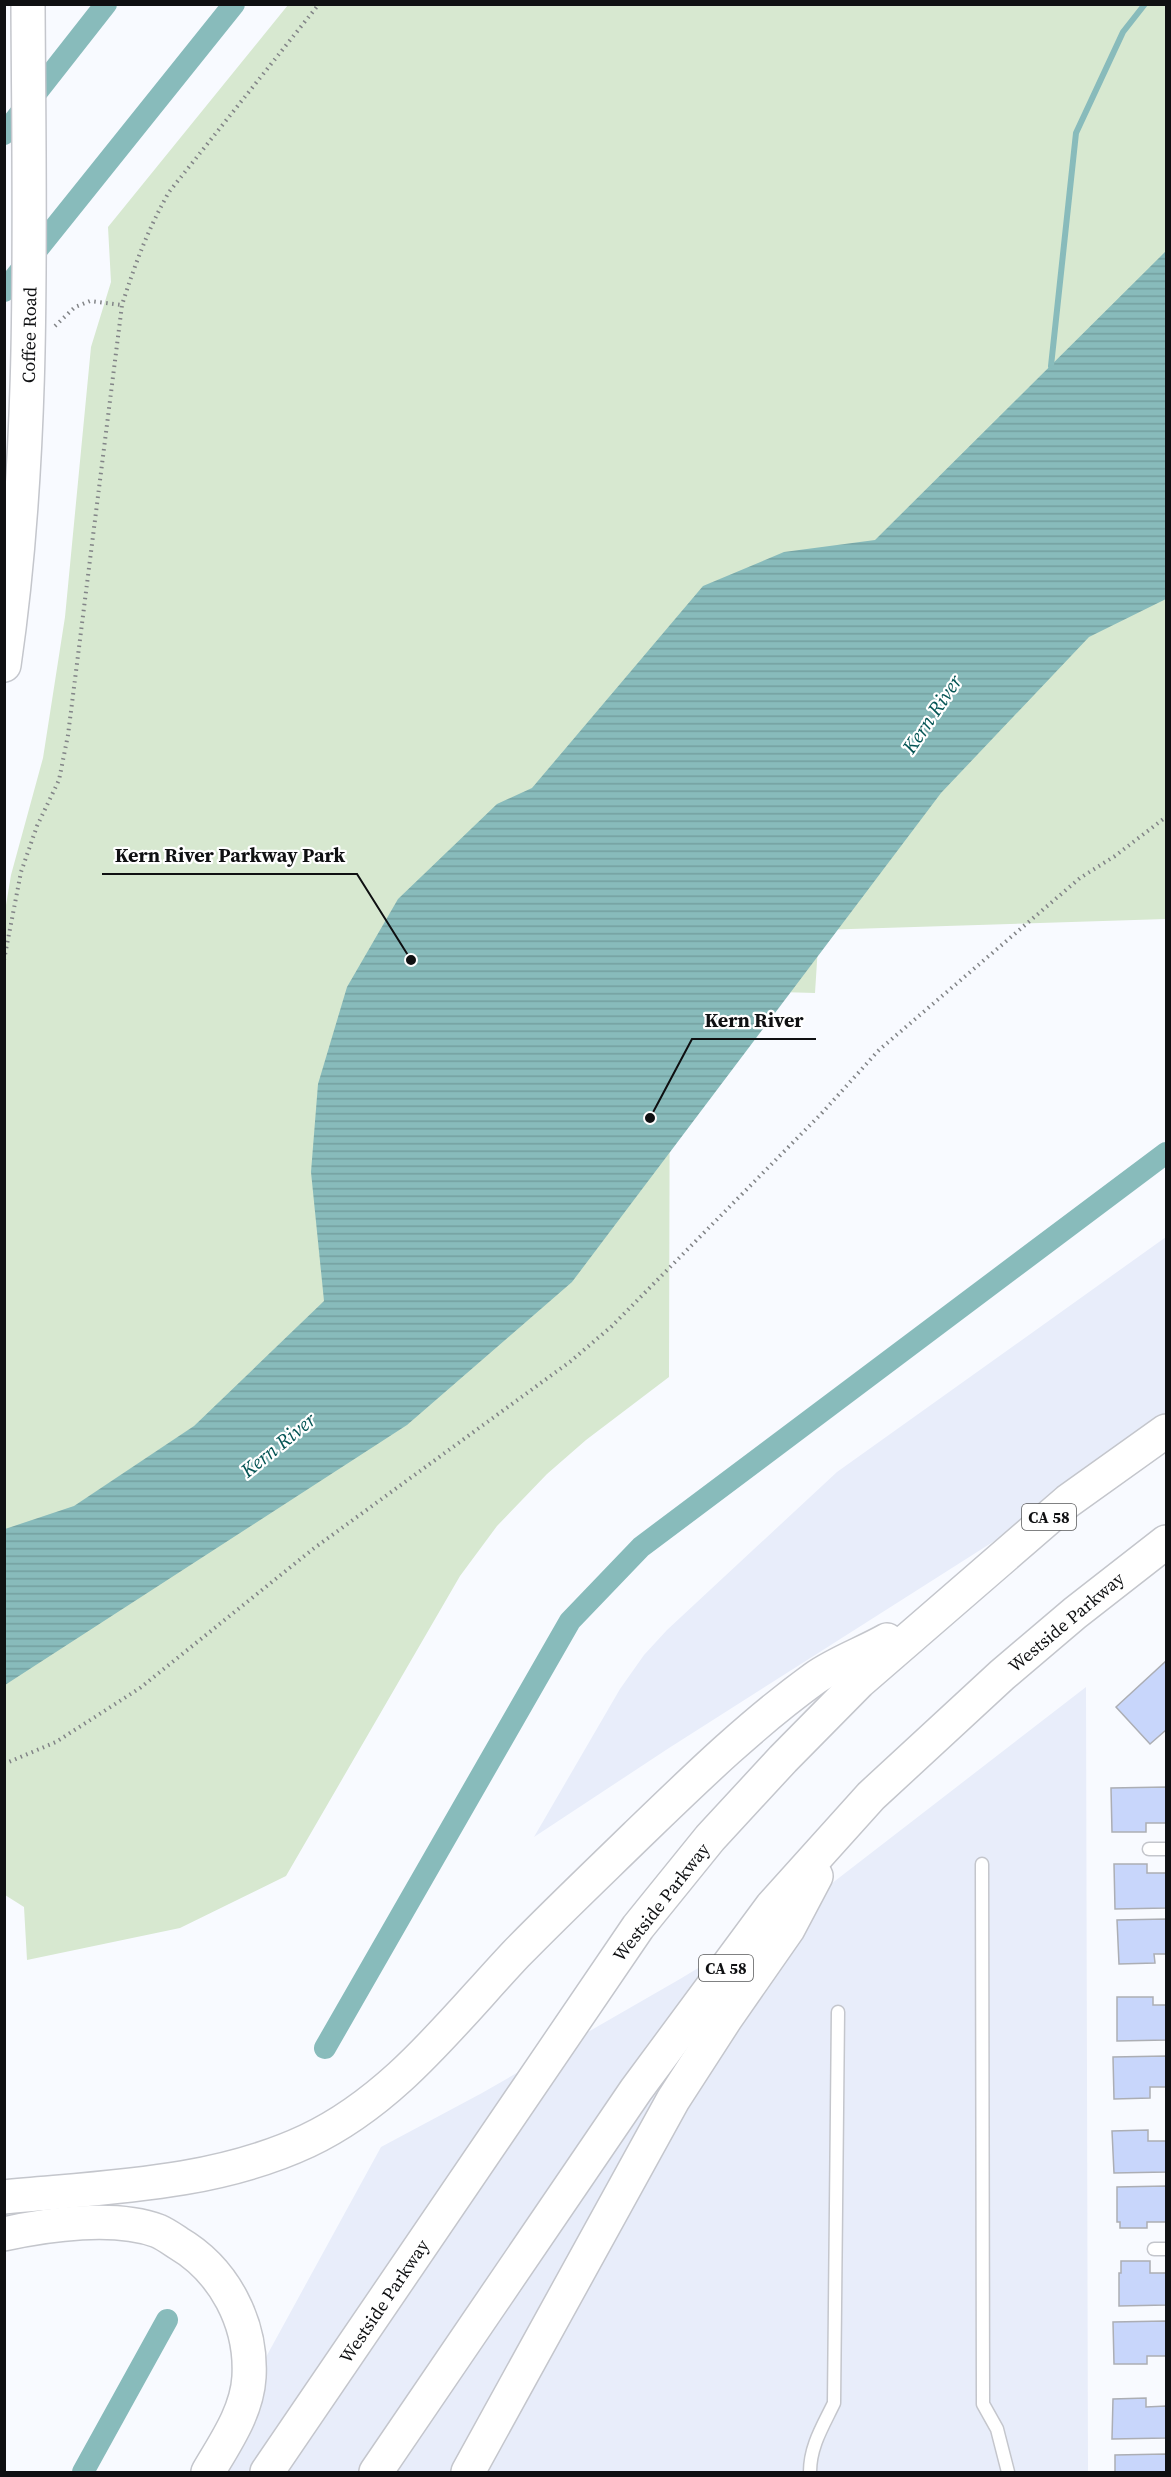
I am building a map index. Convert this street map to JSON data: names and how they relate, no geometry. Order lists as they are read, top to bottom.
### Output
{
  "streets": {
    "main road": ["Coffee Road", "CA 58", "Westside Parkway"]
  },
  "water": ["Kern River"],
  "places": ["Kern River Parkway Park", "Kern River"]
}
